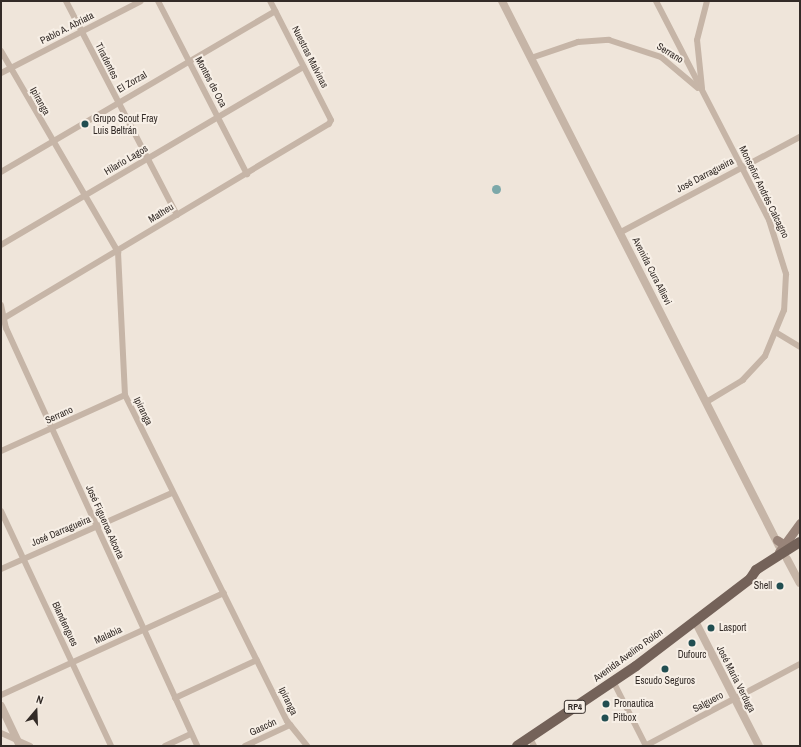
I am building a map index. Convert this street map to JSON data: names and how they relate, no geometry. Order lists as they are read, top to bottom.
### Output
{
  "streets": {
    "main road": ["Avenida Avelino Rolón", "RP4"],
    "street": [
      "Pablo A. Abriata",
      "Serrano",
      "Nuestras Malvinas",
      "Tiradentes",
      "El Zorzal",
      "Montes de Oca",
      "Ipiranga",
      "Hilario Lagos",
      "José Darragueira",
      "Monseñor Andrés Calcagno",
      "Matheu",
      "Avenida Cura Allievi",
      "José Figueroa Alcorta",
      "Blandengues",
      "Malabia",
      "José Maria Verduga",
      "Salguero",
      "Gascón"
    ]
  },
  "crossings": [
    ["Pablo A. Abriata", "Tiradentes"],
    ["Pablo A. Abriata", "Ipiranga"],
    ["Serrano", "Ipiranga"],
    ["Serrano", "Monseñor Andrés Calcagno"],
    ["Serrano", "Avenida Cura Allievi"],
    ["Serrano", "José Figueroa Alcorta"],
    ["Nuestras Malvinas", "El Zorzal"],
    ["Nuestras Malvinas", "Hilario Lagos"],
    ["Nuestras Malvinas", "Matheu"],
    ["Tiradentes", "El Zorzal"],
    ["Tiradentes", "Hilario Lagos"],
    ["Tiradentes", "Matheu"],
    ["El Zorzal", "Montes de Oca"],
    ["El Zorzal", "Ipiranga"],
    ["Montes de Oca", "Hilario Lagos"],
    ["Montes de Oca", "Matheu"],
    ["Ipiranga", "Hilario Lagos"],
    ["Ipiranga", "José Darragueira"],
    ["Ipiranga", "Matheu"],
    ["Ipiranga", "Malabia"],
    ["Ipiranga", "Gascón"],
    ["José Darragueira", "Monseñor Andrés Calcagno"],
    ["José Darragueira", "Avenida Cura Allievi"],
    ["José Darragueira", "José Figueroa Alcorta"],
    ["José Darragueira", "Blandengues"],
    ["Monseñor Andrés Calcagno", "Avenida Cura Allievi"],
    ["Matheu", "José Figueroa Alcorta"],
    ["Avenida Cura Allievi", "Avenida Avelino Rolón"],
    ["José Figueroa Alcorta", "Malabia"],
    ["Blandengues", "Malabia"],
    ["Avenida Avelino Rolón", "José Maria Verduga"],
    ["José Maria Verduga", "Salguero"]
  ],
  "places": [
    "Grupo Scout Fray Luis Beltrán",
    "Shell",
    "Lasport",
    "Dufourc",
    "Escudo Seguros",
    "Pronautica",
    "Pitbox"
  ],
  "north": "top"
}
